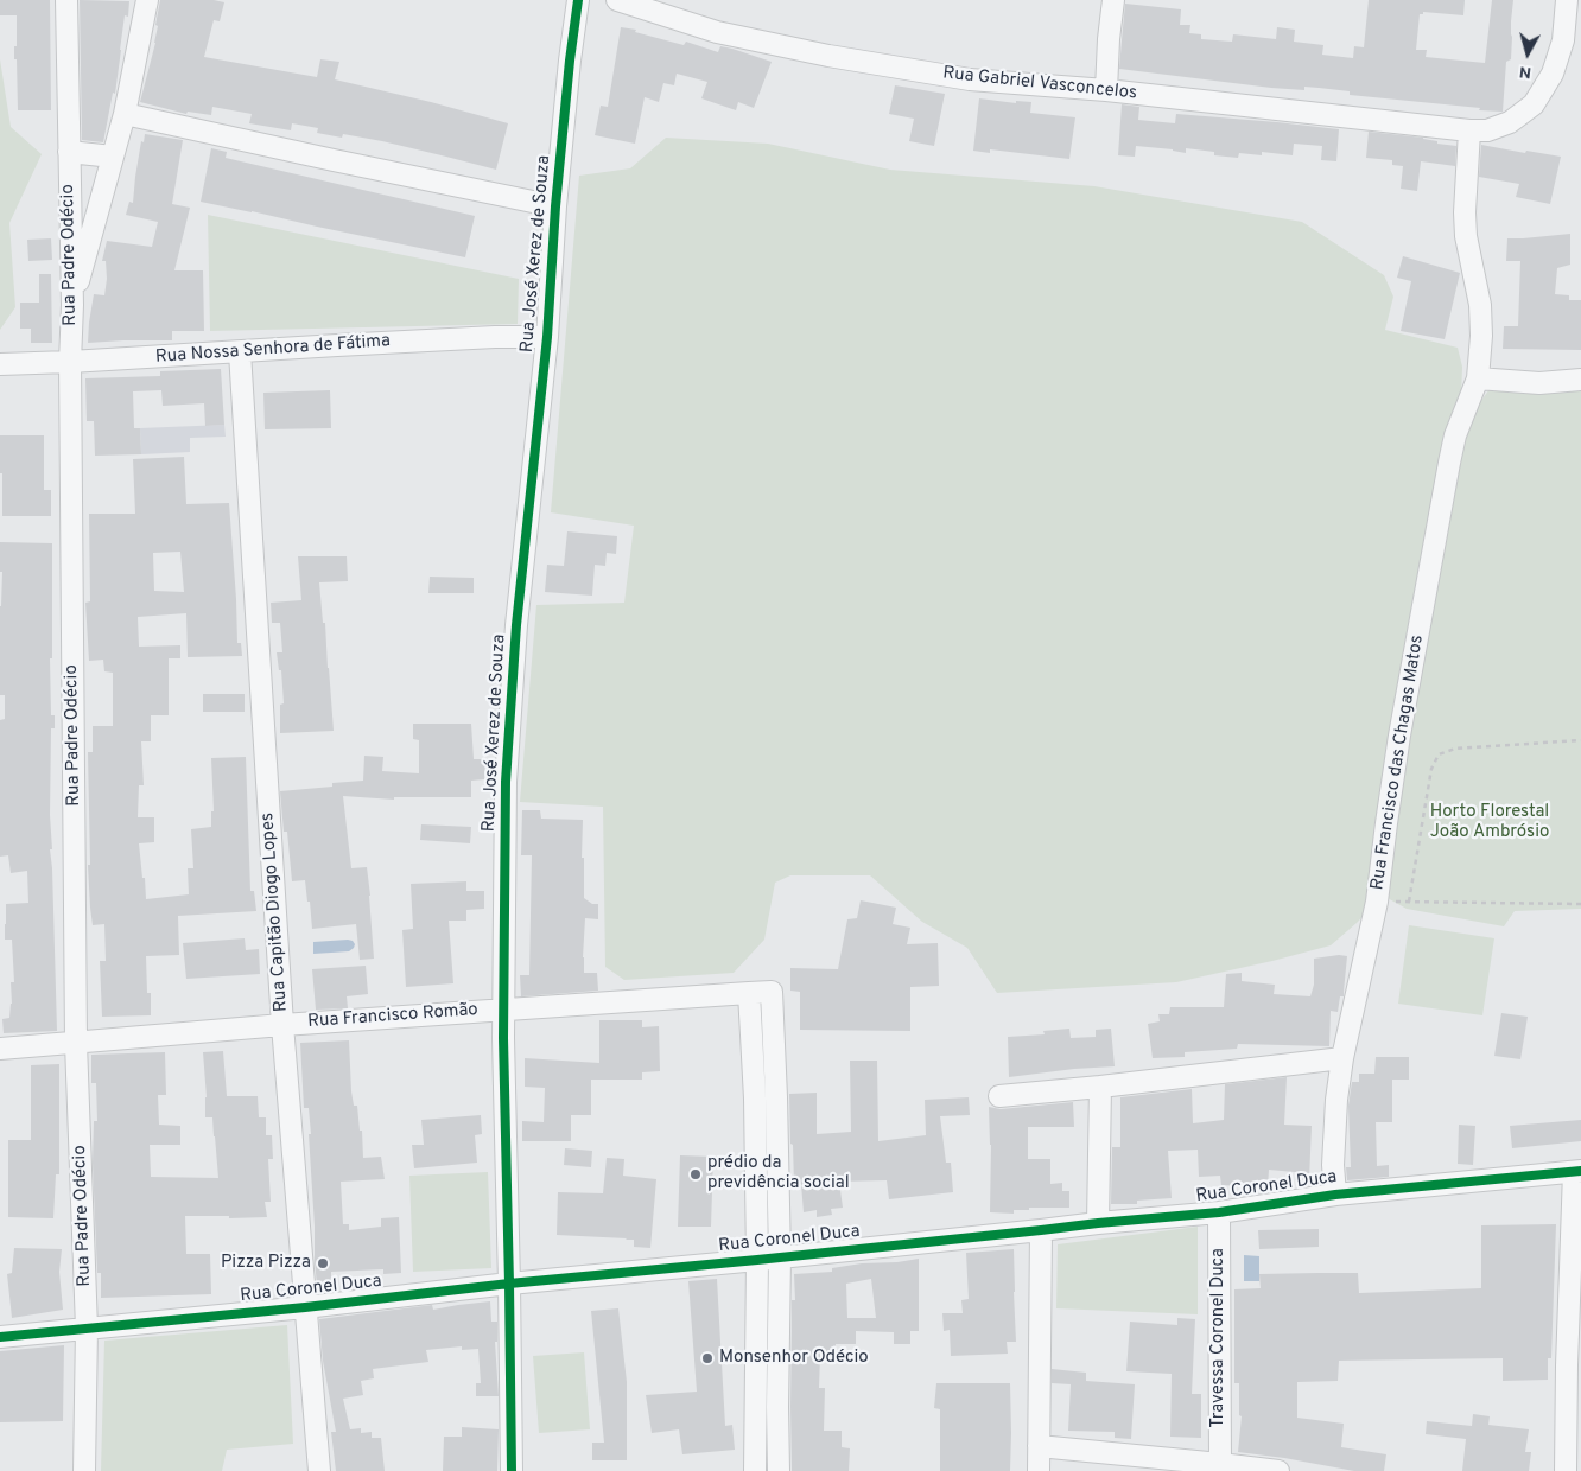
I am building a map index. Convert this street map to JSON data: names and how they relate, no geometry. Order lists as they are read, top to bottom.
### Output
{
  "streets": {
    "street": [
      "Rua Gabriel Vasconcelos",
      "Rua José Xerez de Souza",
      "Rua Padre Odécio",
      "Rua Nossa Senhora de Fátima",
      "Rua Francisco das Chagas Matos",
      "Rua Capitão Diogo Lopes",
      "Rua Francisco Romão",
      "Rua Coronel Duca",
      "Travessa Coronel Duca"
    ]
  },
  "crossings": [
    ["Rua Gabriel Vasconcelos", "Rua Francisco das Chagas Matos"],
    ["Rua José Xerez de Souza", "Rua Nossa Senhora de Fátima"],
    ["Rua José Xerez de Souza", "Rua Francisco Romão"],
    ["Rua José Xerez de Souza", "Rua Coronel Duca"],
    ["Rua Padre Odécio", "Rua Nossa Senhora de Fátima"],
    ["Rua Padre Odécio", "Rua Francisco Romão"],
    ["Rua Padre Odécio", "Rua Coronel Duca"],
    ["Rua Nossa Senhora de Fátima", "Rua Capitão Diogo Lopes"],
    ["Rua Francisco das Chagas Matos", "Rua Coronel Duca"],
    ["Rua Capitão Diogo Lopes", "Rua Francisco Romão"],
    ["Rua Capitão Diogo Lopes", "Rua Coronel Duca"],
    ["Rua Coronel Duca", "Travessa Coronel Duca"]
  ],
  "parks": ["Horto Florestal João Ambrósio"],
  "places": ["prédio da previdência social", "Pizza Pizza", "Monsenhor Odécio"],
  "north": "bottom"
}
